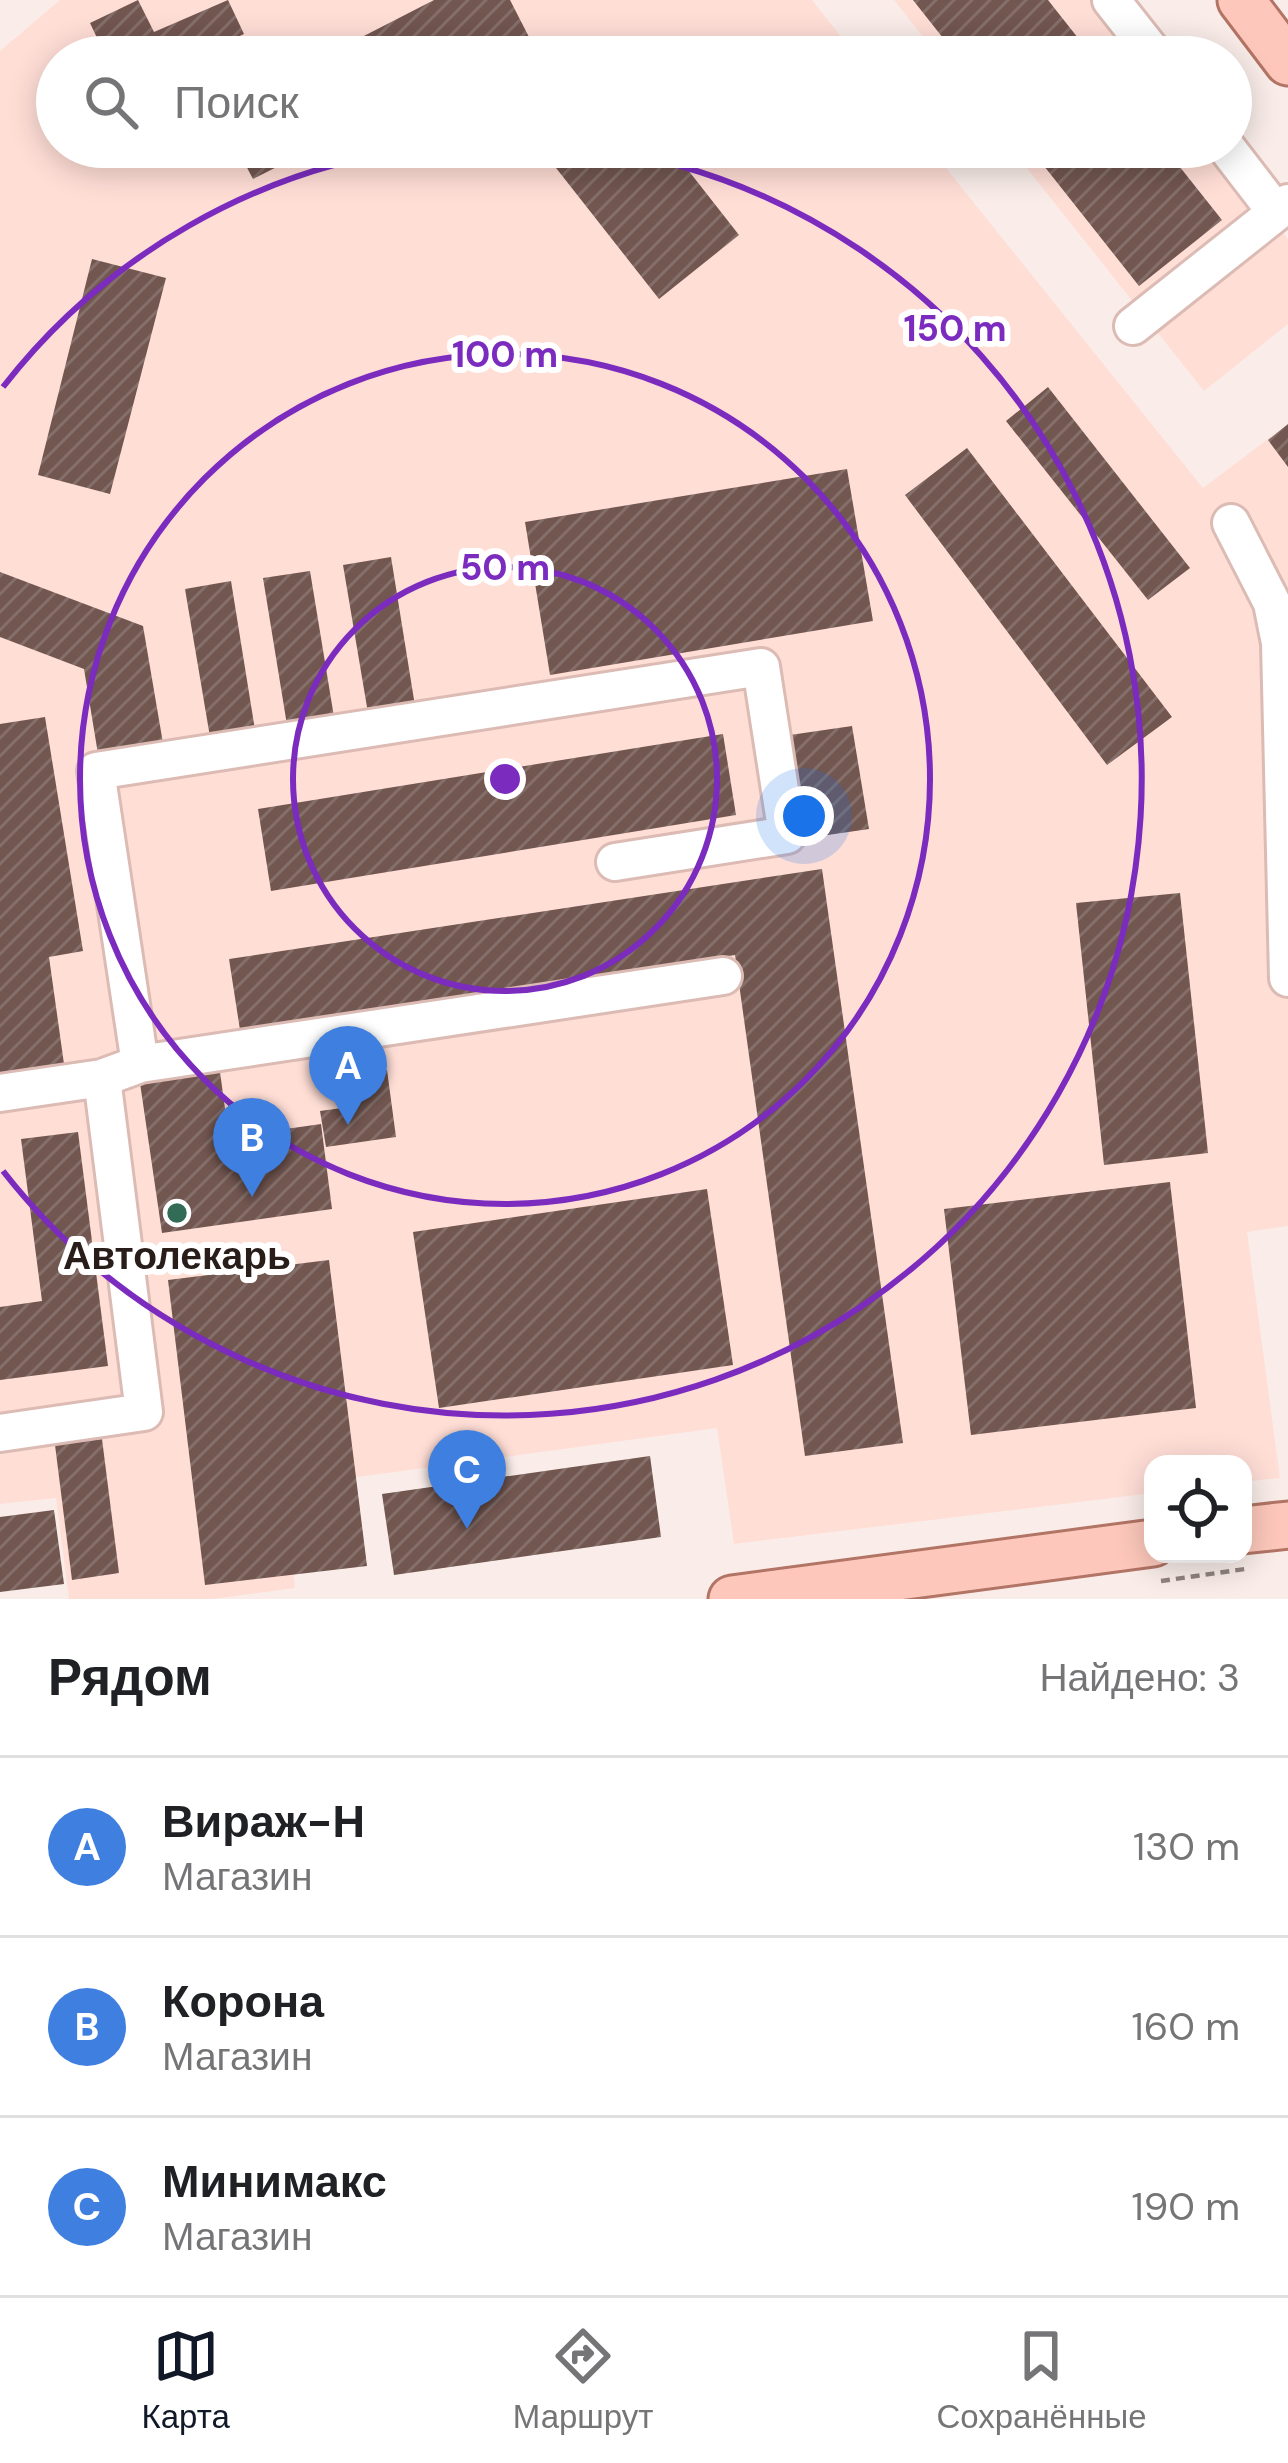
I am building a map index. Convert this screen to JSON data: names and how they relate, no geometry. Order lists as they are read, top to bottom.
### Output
{
  "places": ["Автолекарь"],
  "page": {
    "search": "Поиск",
    "pins": ["A", "B", "C"],
    "heading": ["Рядом", "Найдено: 3"],
    "list": [
      {
        "mark": "A",
        "name": "Вираж-Н",
        "note": "Магазин",
        "value": "130 m"
      },
      {
        "mark": "B",
        "name": "Корона",
        "note": "Магазин",
        "value": "160 m"
      },
      {
        "mark": "C",
        "name": "Минимакс",
        "note": "Магазин",
        "value": "190 m"
      }
    ],
    "nav": ["Карта", "Маршрут", "Сохранённые"]
  },
  "rings": ["150 m", "100 m", "50 m"]
}
